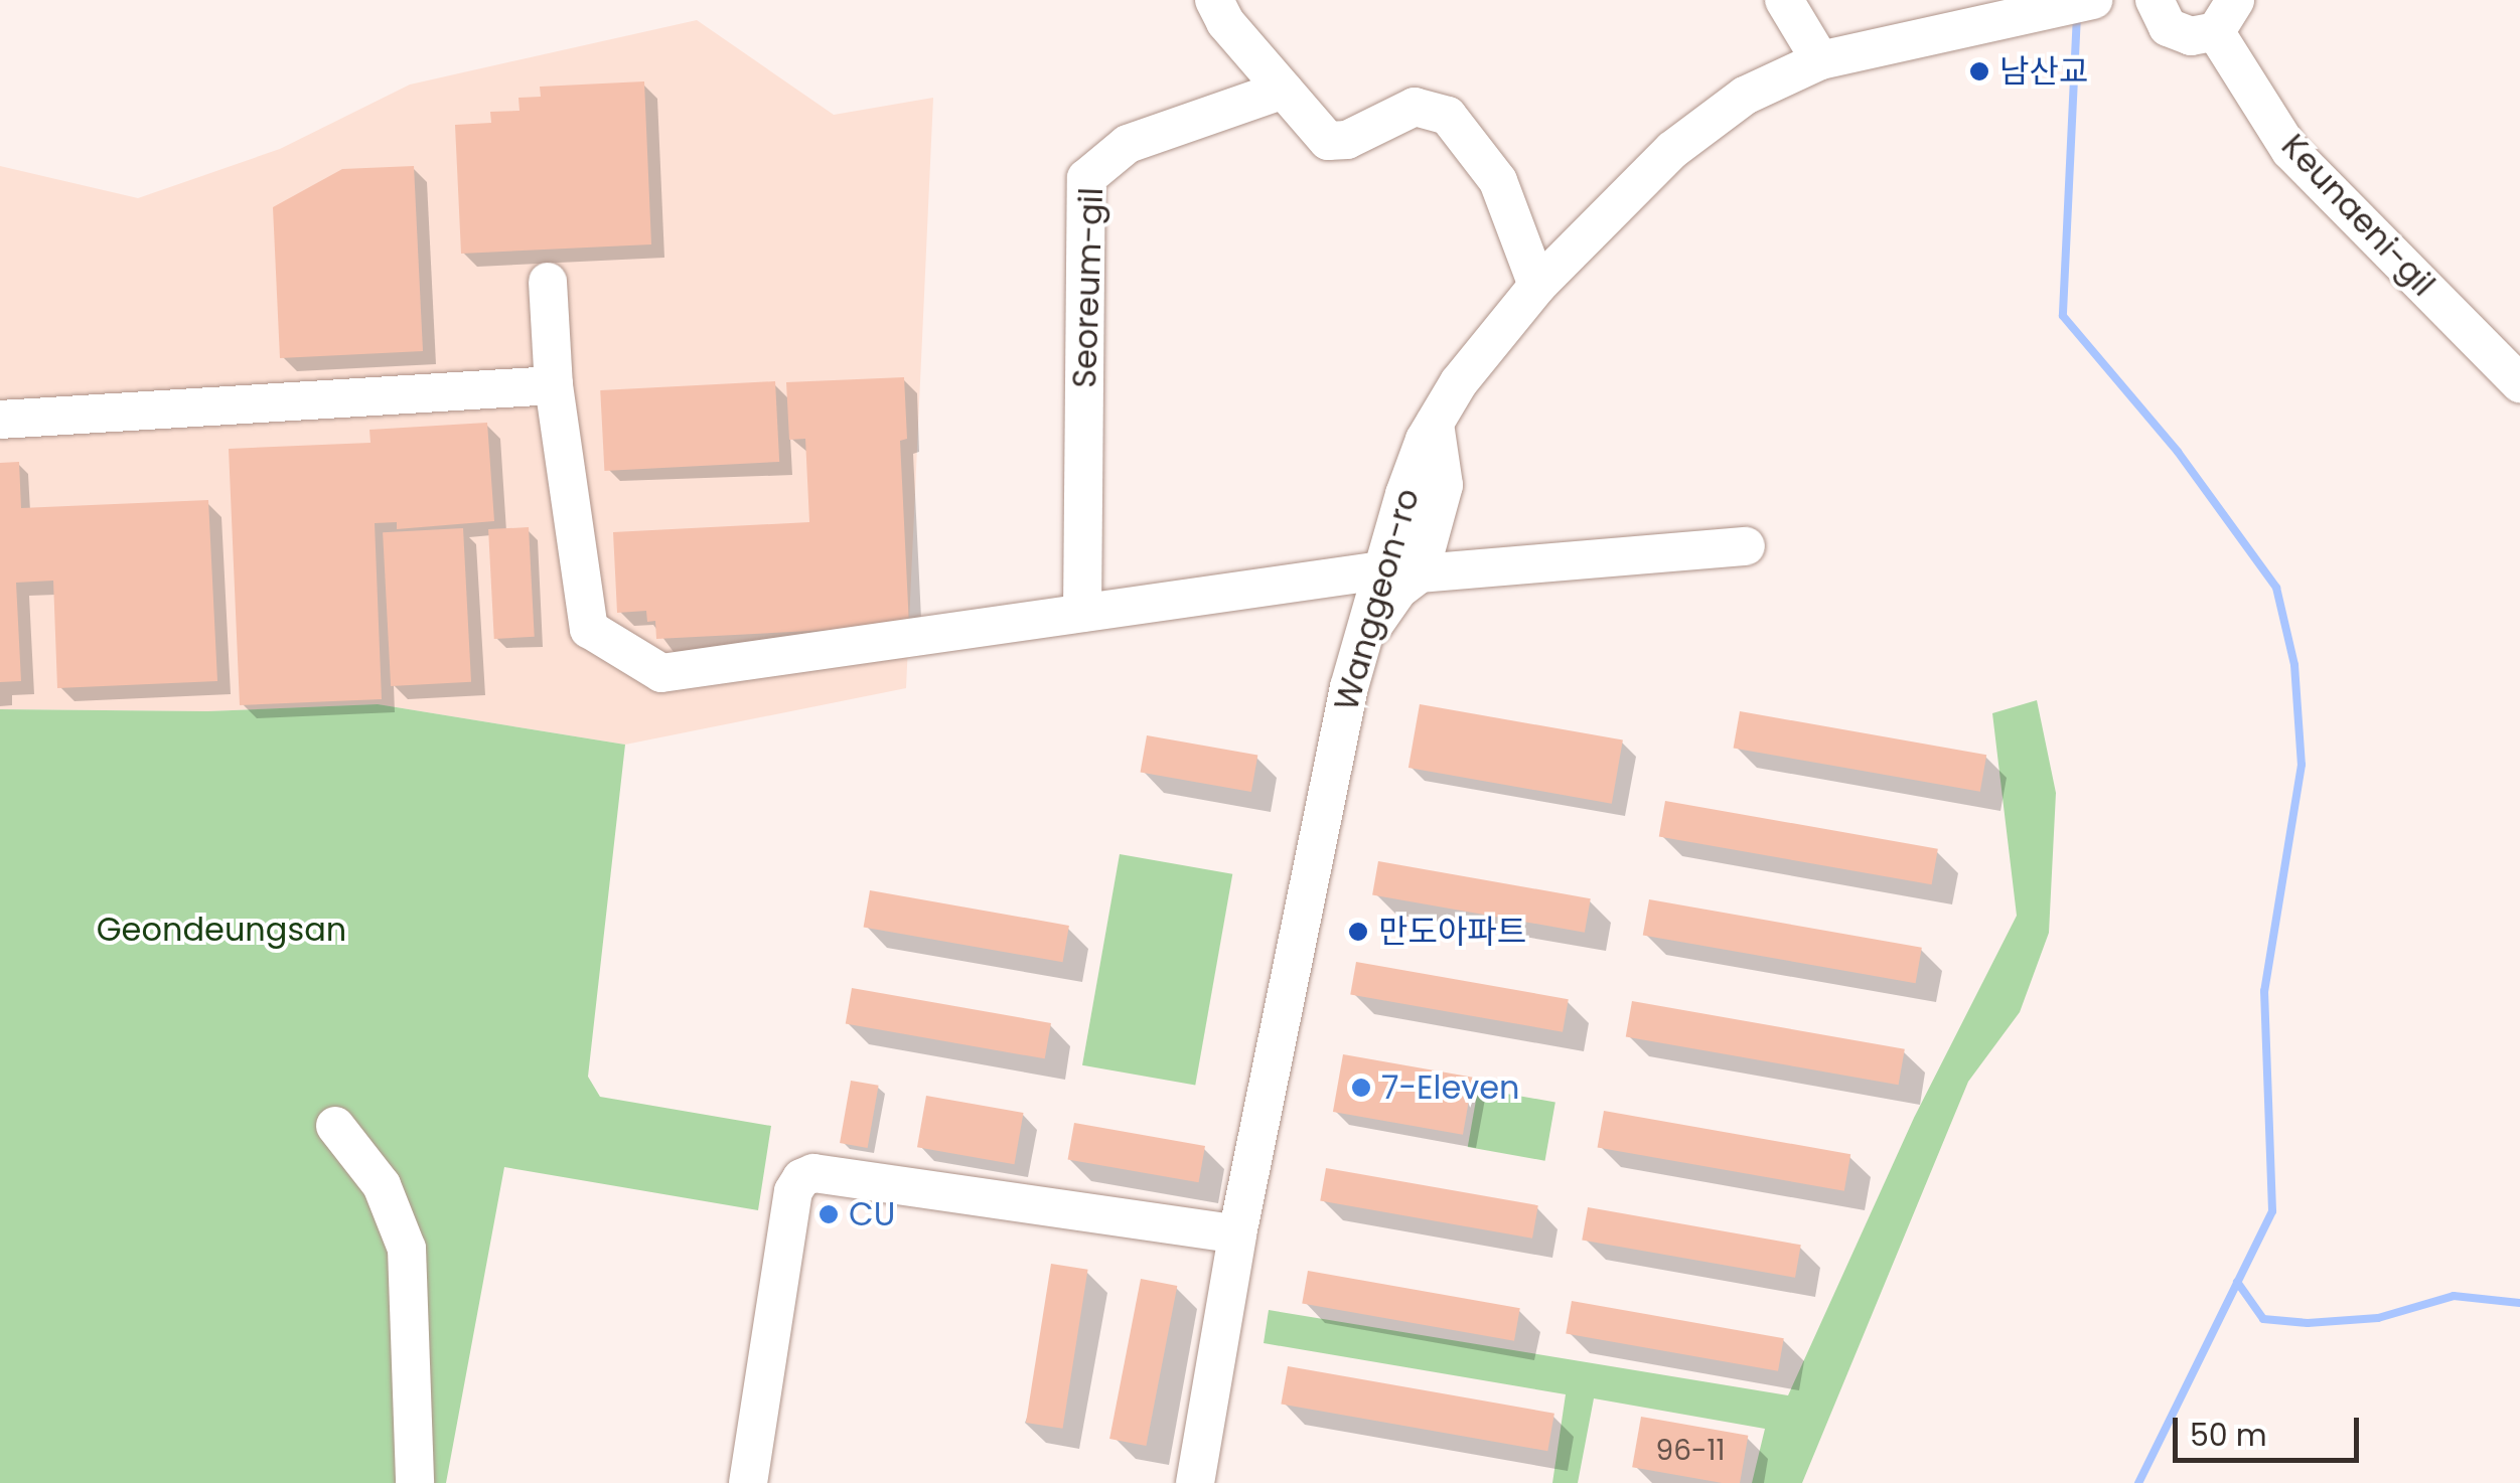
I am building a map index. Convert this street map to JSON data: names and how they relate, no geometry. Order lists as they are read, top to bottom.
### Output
{
  "streets": {
    "street": ["Keunaeni-gil", "Seoreum-gil", "Wanggeon-ro"]
  },
  "parks": ["Geondeungsan"],
  "places": [
    "남산교",
    "만도아파트",
    "7-Eleven",
    "CU"
  ],
  "house_numbers": ["96-11"],
  "scale_bar": "50 m"
}
